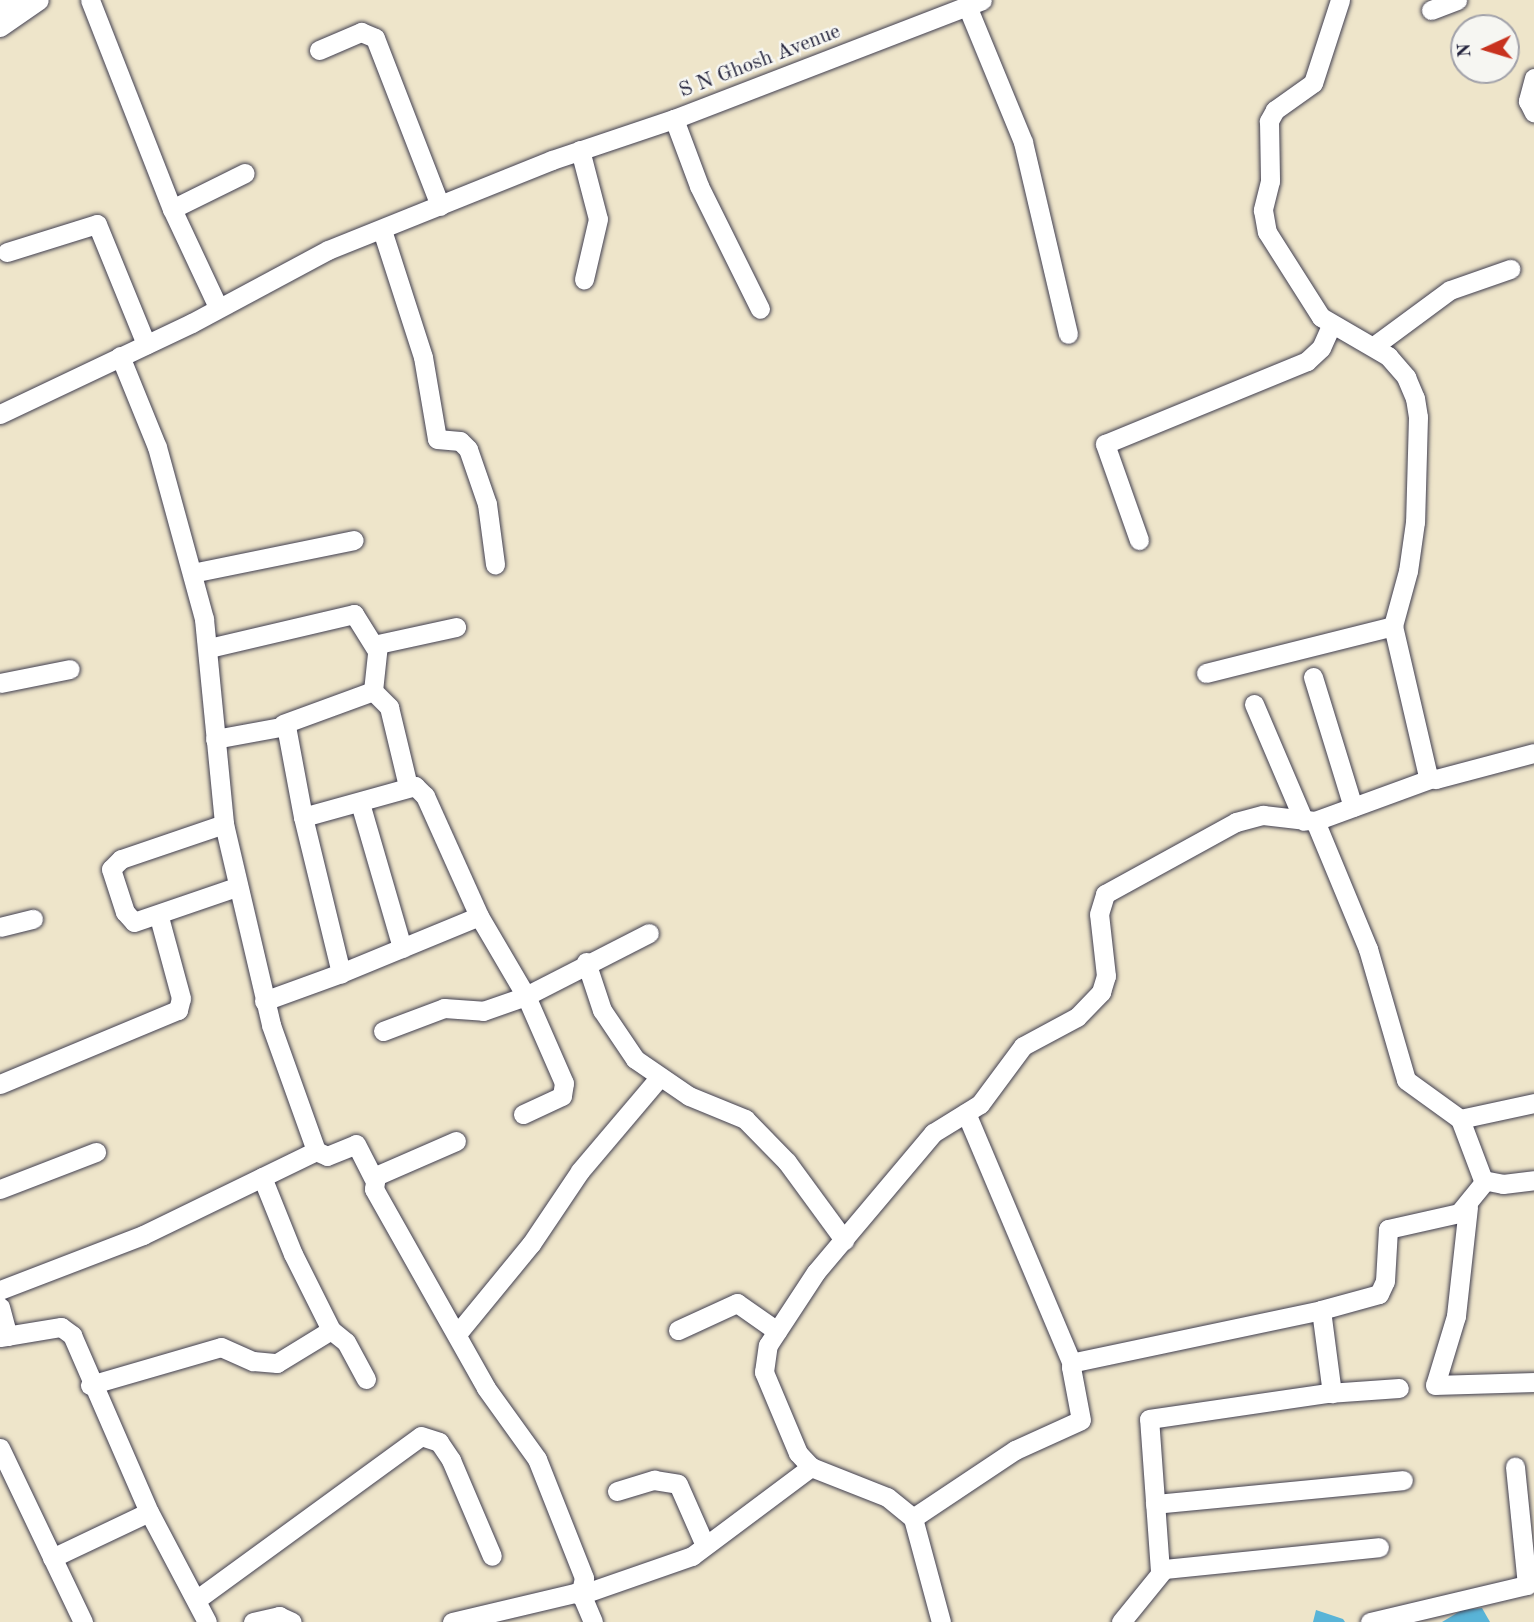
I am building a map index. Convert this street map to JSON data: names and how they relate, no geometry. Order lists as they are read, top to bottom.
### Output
{
  "streets": {
    "street": ["S N Ghosh Avenue"]
  },
  "north": "left"
}
